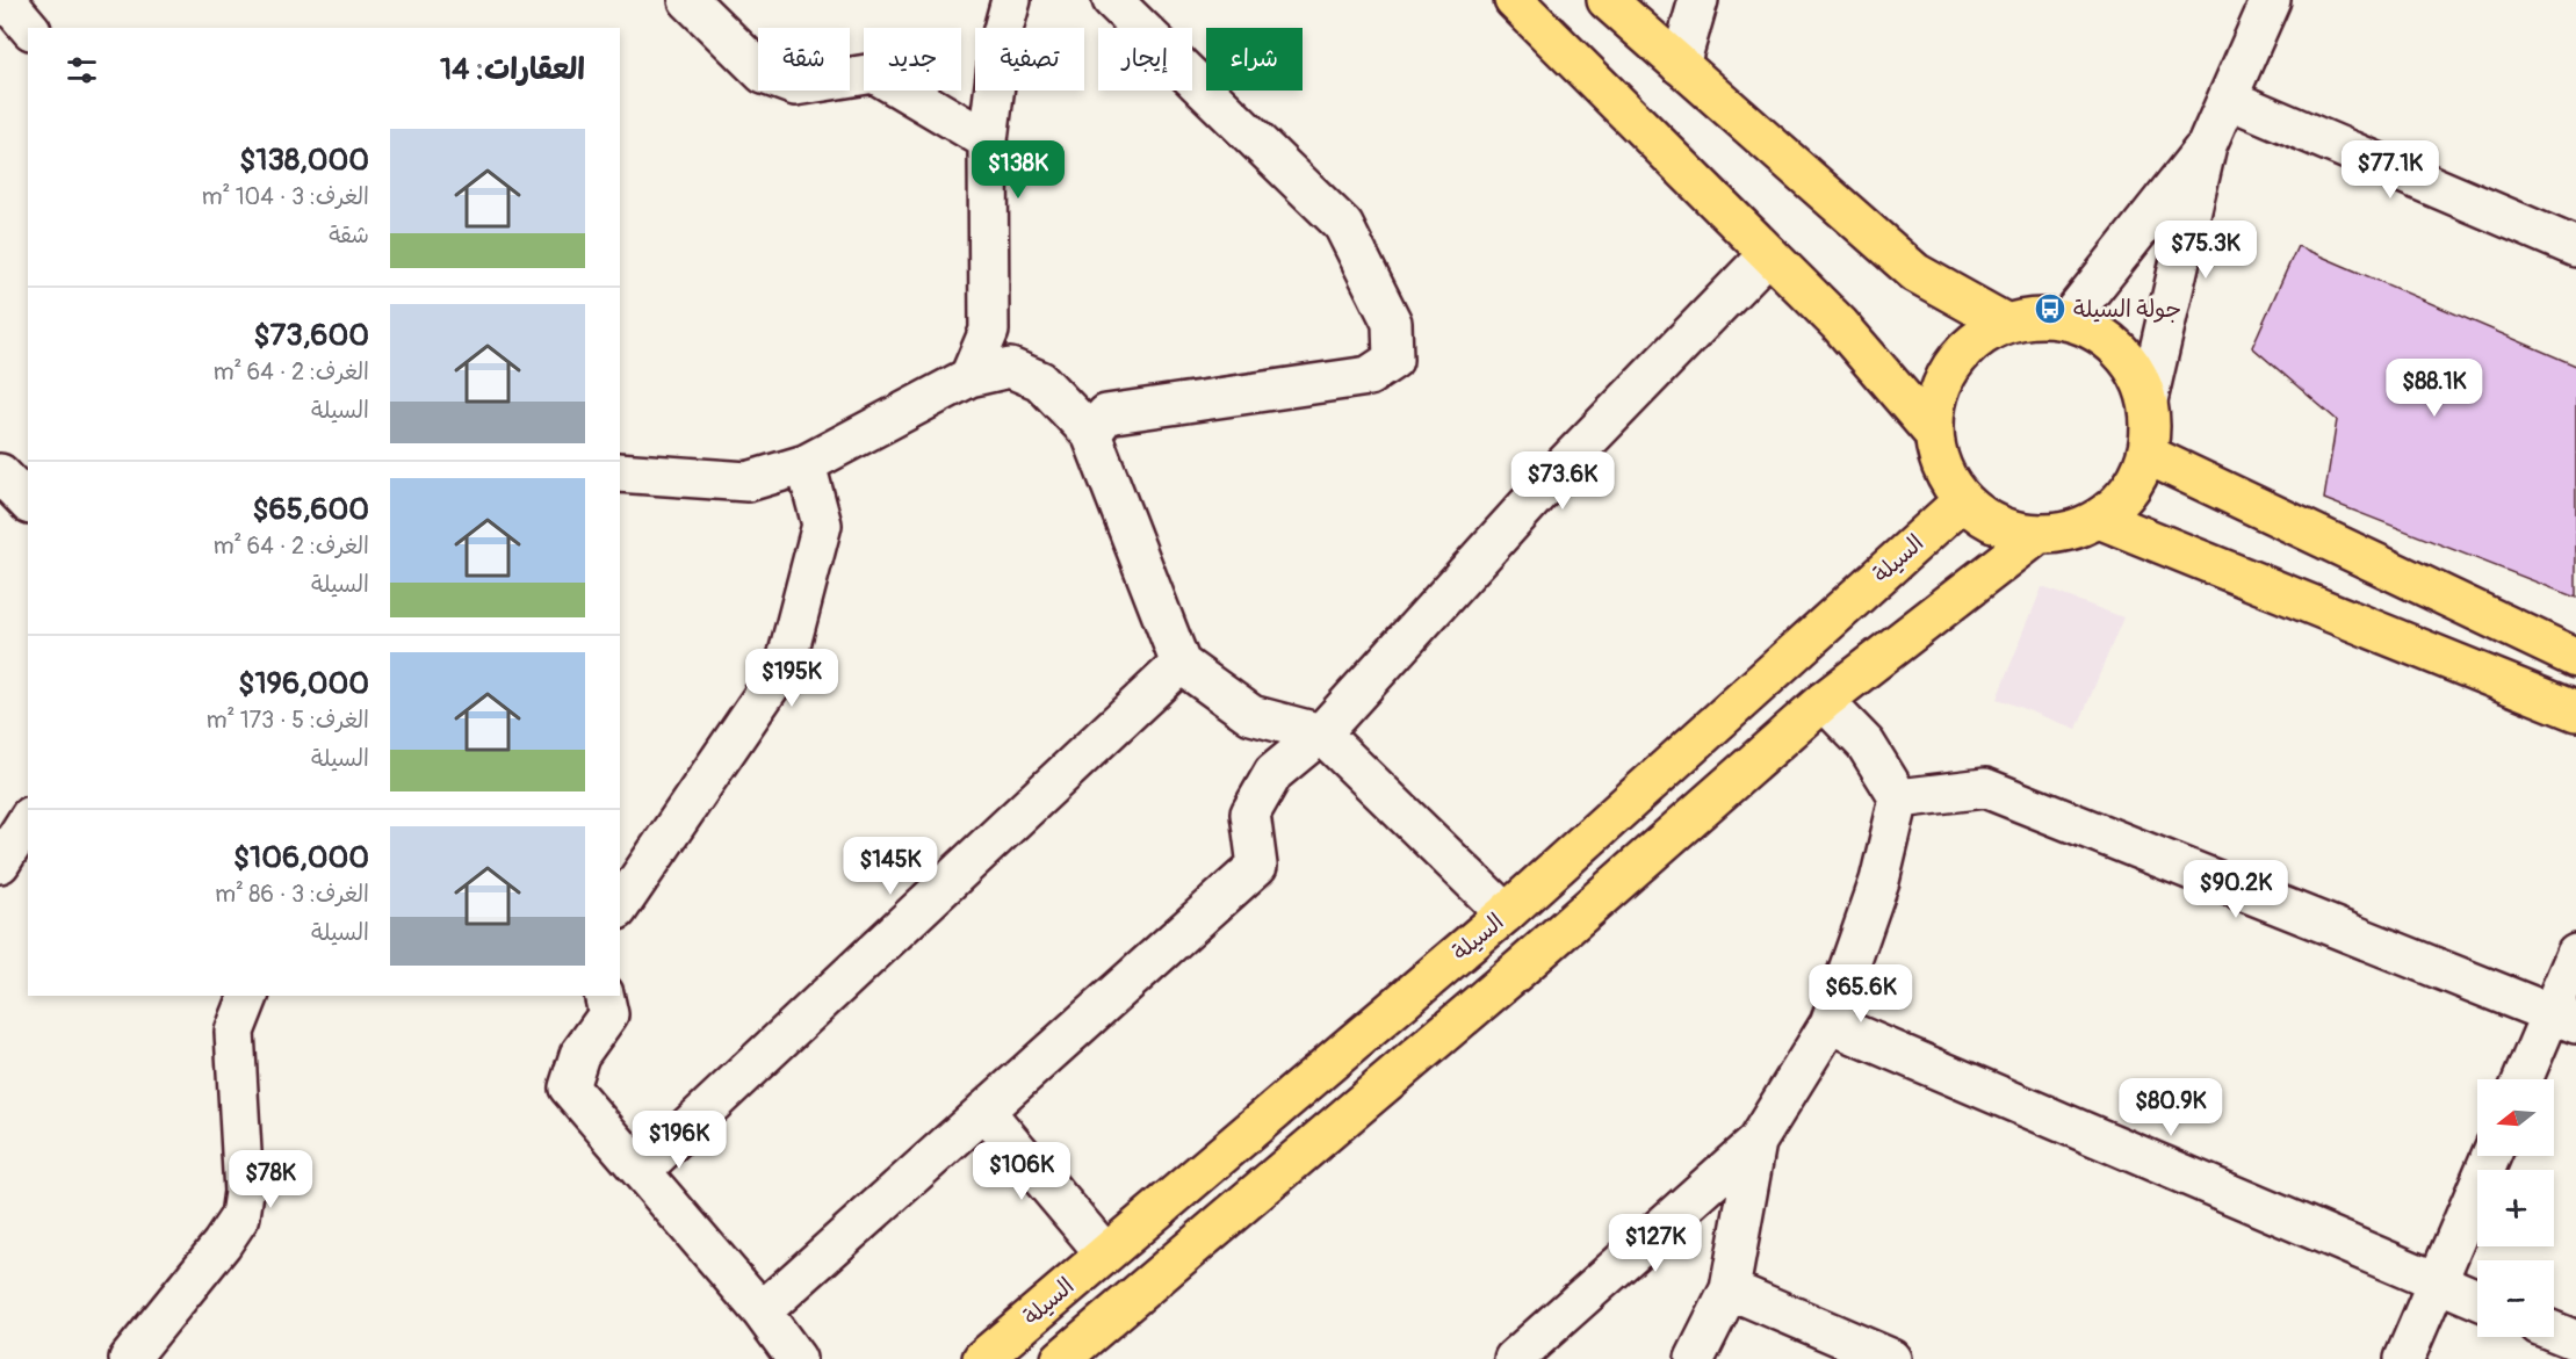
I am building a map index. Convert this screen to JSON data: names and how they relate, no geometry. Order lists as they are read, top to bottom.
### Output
{
  "streets": {
    "main road": ["السيلة"]
  },
  "places": {
    "bus stop": ["جولة السيلة"]
  },
  "north": "left",
  "page": {
    "chip": [
      "شراء",
      "إيجار",
      "تصفية",
      "جديد",
      "شقة"
    ],
    "heading": "العقارات: 14",
    "list": [
      {
        "name": "$138,000",
        "note": "الغرف: 3 · 104 m² · شقة"
      },
      {
        "name": "$73,600",
        "note": "الغرف: 2 · 64 m² · السيلة"
      },
      {
        "name": "$65,600",
        "note": "الغرف: 2 · 64 m² · السيلة"
      },
      {
        "name": "$196,000",
        "note": "الغرف: 5 · 173 m² · السيلة"
      },
      {
        "name": "$106,000",
        "note": "الغرف: 3 · 86 m² · السيلة"
      }
    ],
    "price": [
      "$138K",
      "$77.1K",
      "$75.3K",
      "$88.1K",
      "$73.6K",
      "$195K",
      "$145K",
      "$90.2K",
      "$65.6K",
      "$80.9K",
      "$196K",
      "$106K",
      "$78K",
      "$127K"
    ],
    "map_buttons": ["+", "−"]
  }
}
